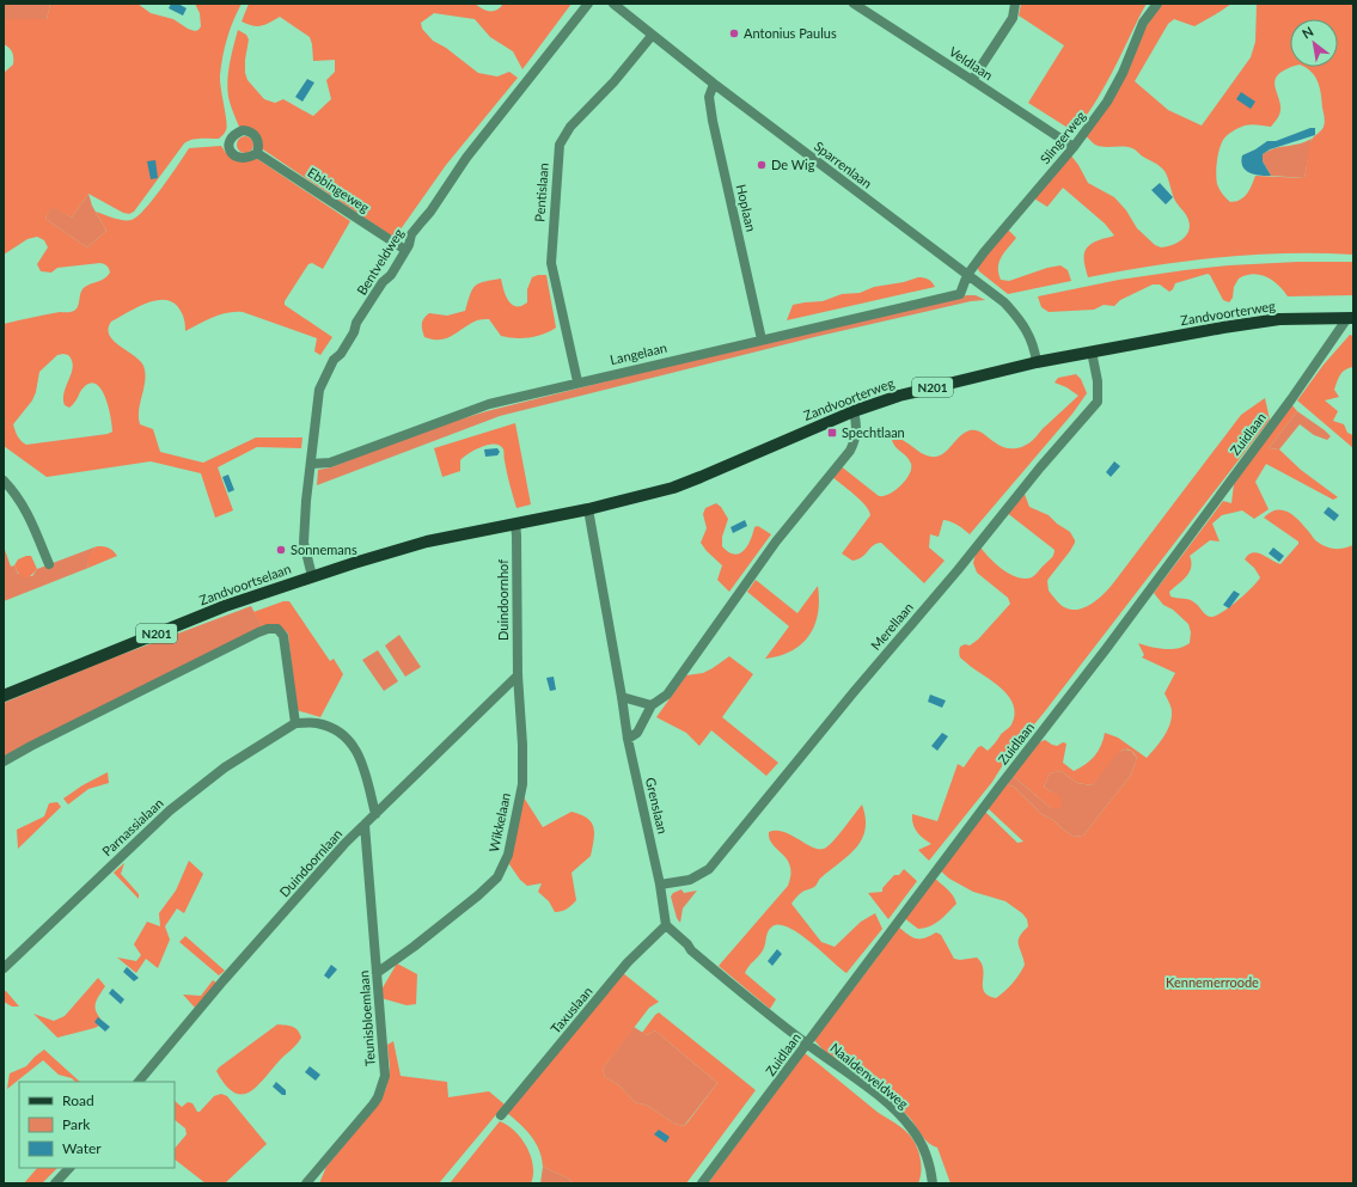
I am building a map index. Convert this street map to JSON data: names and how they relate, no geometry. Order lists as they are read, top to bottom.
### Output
{
  "streets": {
    "main road": ["Zandvoorterweg", "N201", "Zandvoortselaan"],
    "street": [
      "Veldlaan",
      "Slingerweg",
      "Sparrenlaan",
      "Ebbingeweg",
      "Pentislaan",
      "Hoplaan",
      "Bentveldweg",
      "Langelaan",
      "Zuidlaan",
      "Duindoornhof",
      "Merellaan",
      "Grenslaan",
      "Wikkelaan",
      "Parnassialaan",
      "Duindoornlaan",
      "Taxuslaan",
      "Teunisbloemlaan",
      "Naaldenveldweg"
    ]
  },
  "crossings": [
    ["Veldlaan", "Slingerweg"],
    ["Slingerweg", "Sparrenlaan"],
    ["Slingerweg", "Langelaan"],
    ["Sparrenlaan", "Pentislaan"],
    ["Sparrenlaan", "Hoplaan"],
    ["Sparrenlaan", "Zandvoorterweg"],
    ["Sparrenlaan", "Langelaan"],
    ["Ebbingeweg", "Bentveldweg"],
    ["Pentislaan", "Langelaan"],
    ["Hoplaan", "Langelaan"],
    ["Bentveldweg", "Langelaan"],
    ["Bentveldweg", "Zandvoortselaan"],
    ["Zandvoorterweg", "Zuidlaan"],
    ["Zandvoorterweg", "Zandvoortselaan"],
    ["Zandvoorterweg", "Merellaan"],
    ["Zandvoorterweg", "Grenslaan"],
    ["Zuidlaan", "Naaldenveldweg"],
    ["Zandvoortselaan", "Duindoornhof"],
    ["Duindoornhof", "Wikkelaan"],
    ["Duindoornhof", "Duindoornlaan"],
    ["Merellaan", "Grenslaan"],
    ["Grenslaan", "Taxuslaan"],
    ["Wikkelaan", "Duindoornlaan"],
    ["Wikkelaan", "Teunisbloemlaan"],
    ["Duindoornlaan", "Teunisbloemlaan"]
  ],
  "parks": ["Kennemerroode"],
  "places": {
    "other": ["Antonius Paulus", "De Wig", "Sonnemans"],
    "transit": ["Spechtlaan"]
  },
  "legend": ["Road", "Park", "Water"],
  "north": "top left"
}
